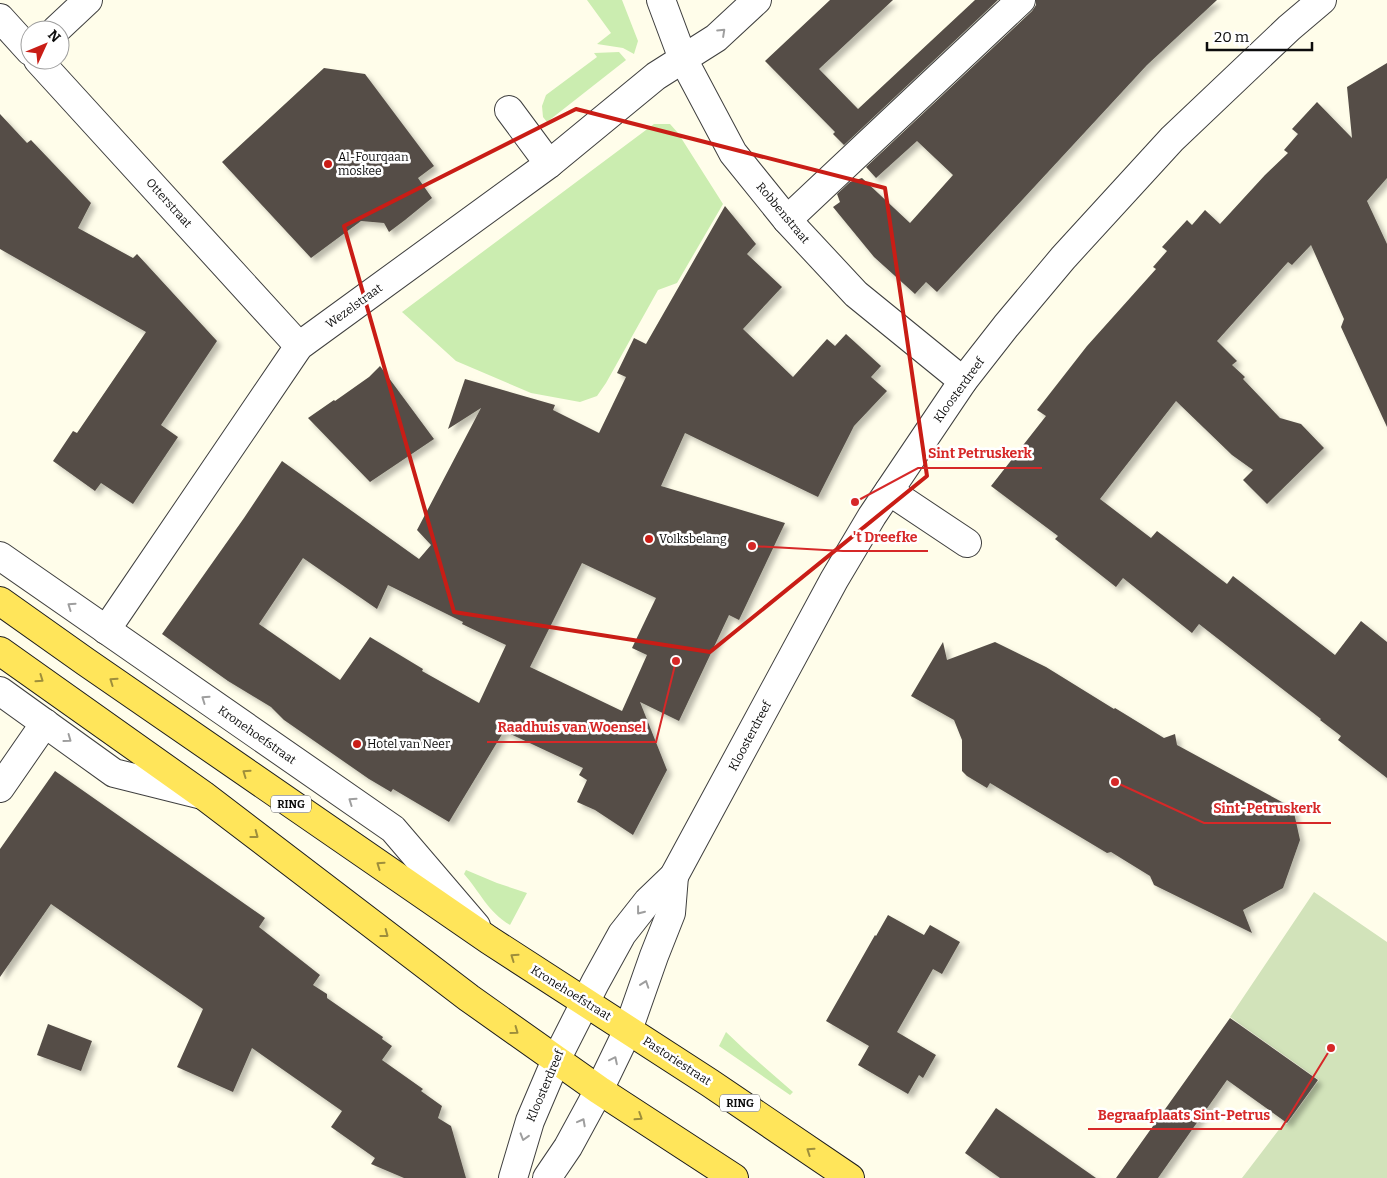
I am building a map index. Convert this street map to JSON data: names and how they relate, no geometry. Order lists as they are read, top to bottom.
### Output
{
  "streets": {
    "main road": ["Kronehoefstraat", "RING", "Pastoriestraat"],
    "street": [
      "Otterstraat",
      "Robbenstraat",
      "Wezelstraat",
      "Kloosterdreef"
    ]
  },
  "crossings": [
    ["Otterstraat", "Wezelstraat"],
    ["Robbenstraat", "Wezelstraat"],
    ["Robbenstraat", "Kloosterdreef"],
    ["Wezelstraat", "Kronehoefstraat"],
    ["Kloosterdreef", "Kronehoefstraat"],
    ["Kloosterdreef", "Pastoriestraat"],
    ["Kronehoefstraat", "Pastoriestraat"]
  ],
  "one_way": ["Kronehoefstraat"],
  "places": [
    "Al-Fourqaan moskee",
    "Sint Petruskerk",
    "Volksbelang",
    "'t Dreefke",
    "Raadhuis van Woensel",
    "Hotel van Neer",
    "Sint-Petruskerk",
    "Begraafplaats Sint-Petrus"
  ],
  "scale_bar": "20 m",
  "north": "top right"
}
